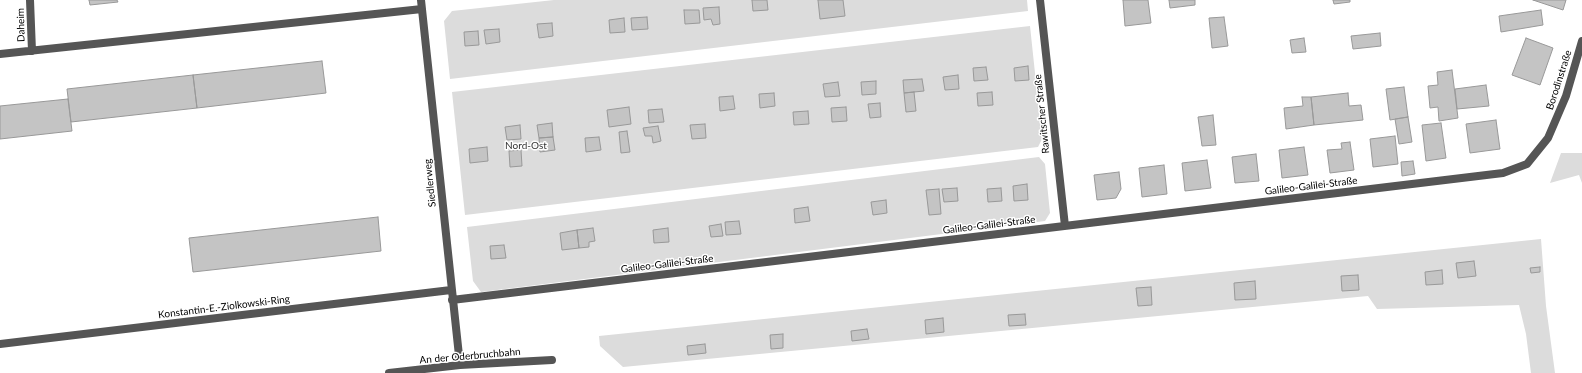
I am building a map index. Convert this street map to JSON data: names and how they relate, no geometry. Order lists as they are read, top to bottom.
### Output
{
  "streets": {
    "street": [
      "Daheim",
      "Borodinstraße",
      "Rawitscher Straße",
      "Siedlerweg",
      "Galileo-Galilei-Straße",
      "Konstantin-E.-Ziolkowski-Ring",
      "An der Oderbruchbahn"
    ]
  },
  "crossings": [
    ["Borodinstraße", "Galileo-Galilei-Straße"],
    ["Rawitscher Straße", "Galileo-Galilei-Straße"],
    ["Siedlerweg", "Galileo-Galilei-Straße"],
    ["Siedlerweg", "Konstantin-E.-Ziolkowski-Ring"],
    ["Siedlerweg", "An der Oderbruchbahn"]
  ],
  "parks": ["Nord-Ost"]
}
